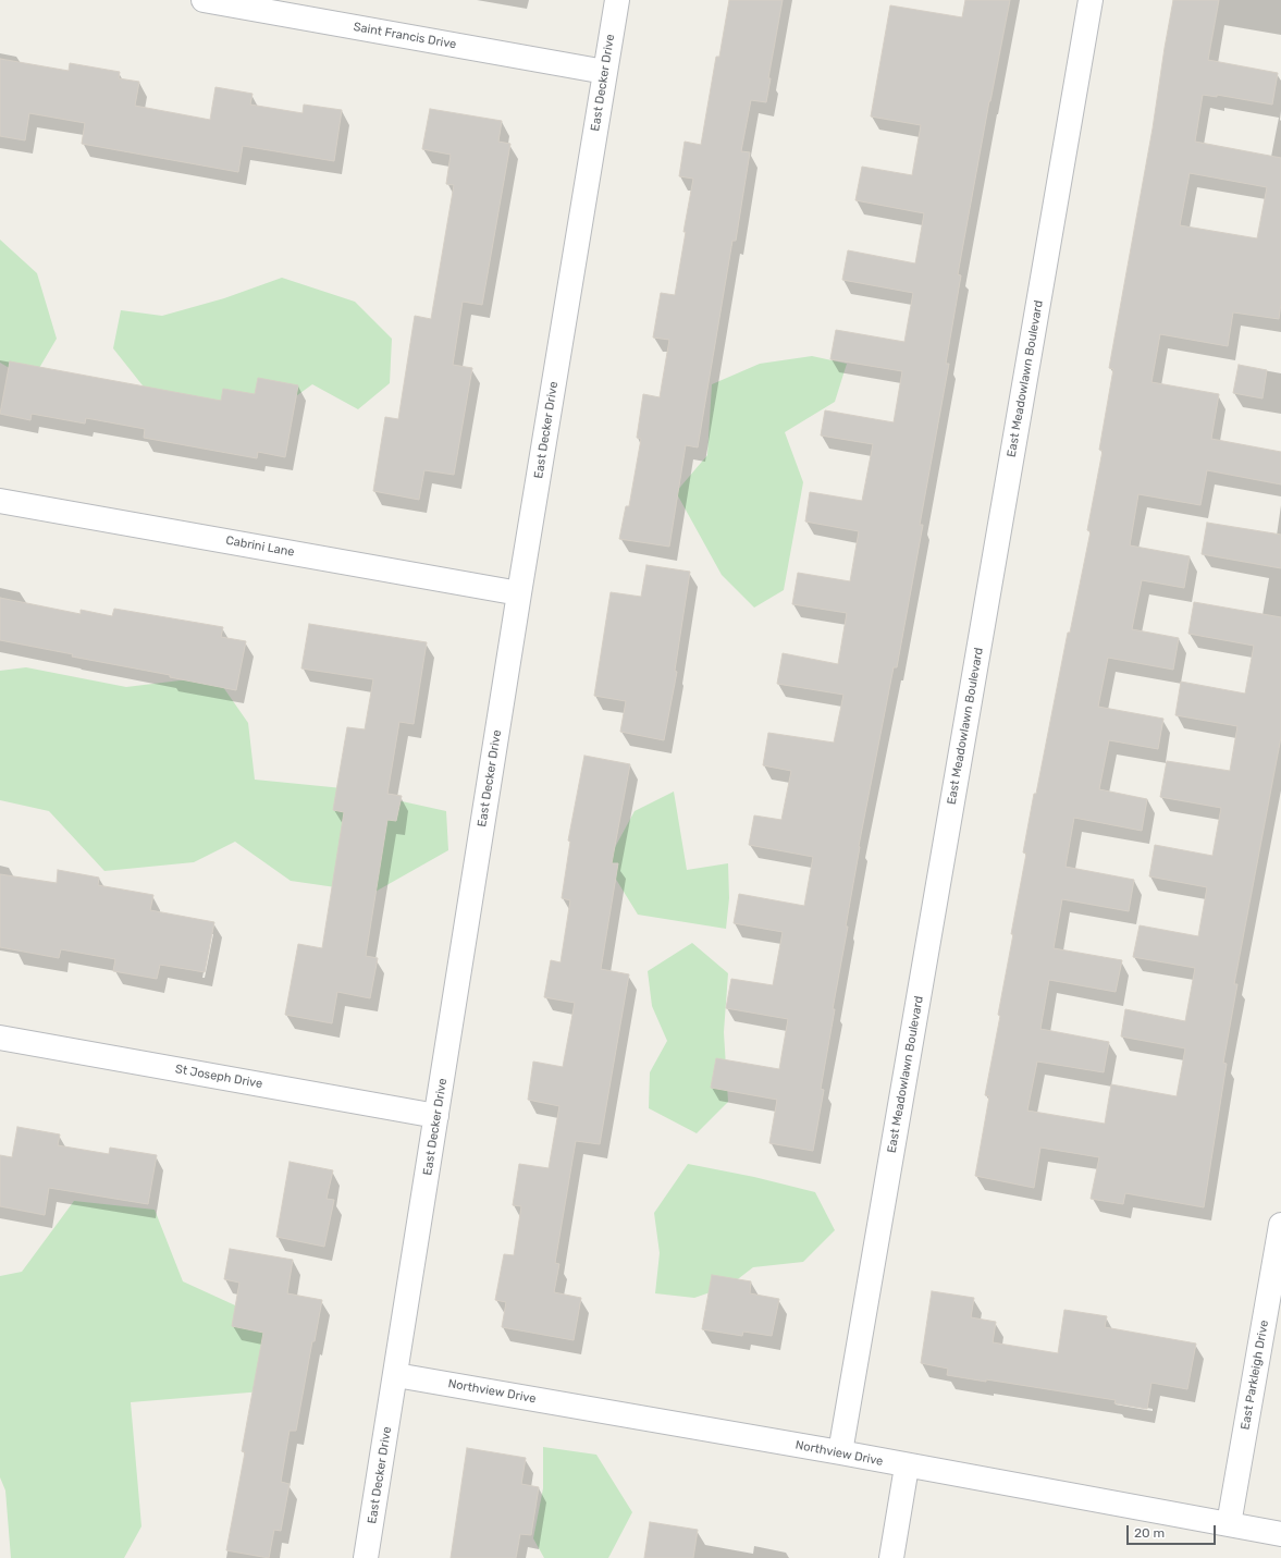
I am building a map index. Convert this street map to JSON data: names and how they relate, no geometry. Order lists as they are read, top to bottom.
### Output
{
  "streets": {
    "street": [
      "Saint Francis Drive",
      "East Decker Drive",
      "East Meadowlawn Boulevard",
      "Cabrini Lane",
      "St Joseph Drive",
      "East Parkleigh Drive",
      "Northview Drive"
    ]
  },
  "crossings": [
    ["Saint Francis Drive", "East Decker Drive"],
    ["East Decker Drive", "Cabrini Lane"],
    ["East Decker Drive", "St Joseph Drive"],
    ["East Decker Drive", "Northview Drive"],
    ["East Meadowlawn Boulevard", "Northview Drive"],
    ["East Parkleigh Drive", "Northview Drive"]
  ],
  "scale_bar": "20 m"
}
